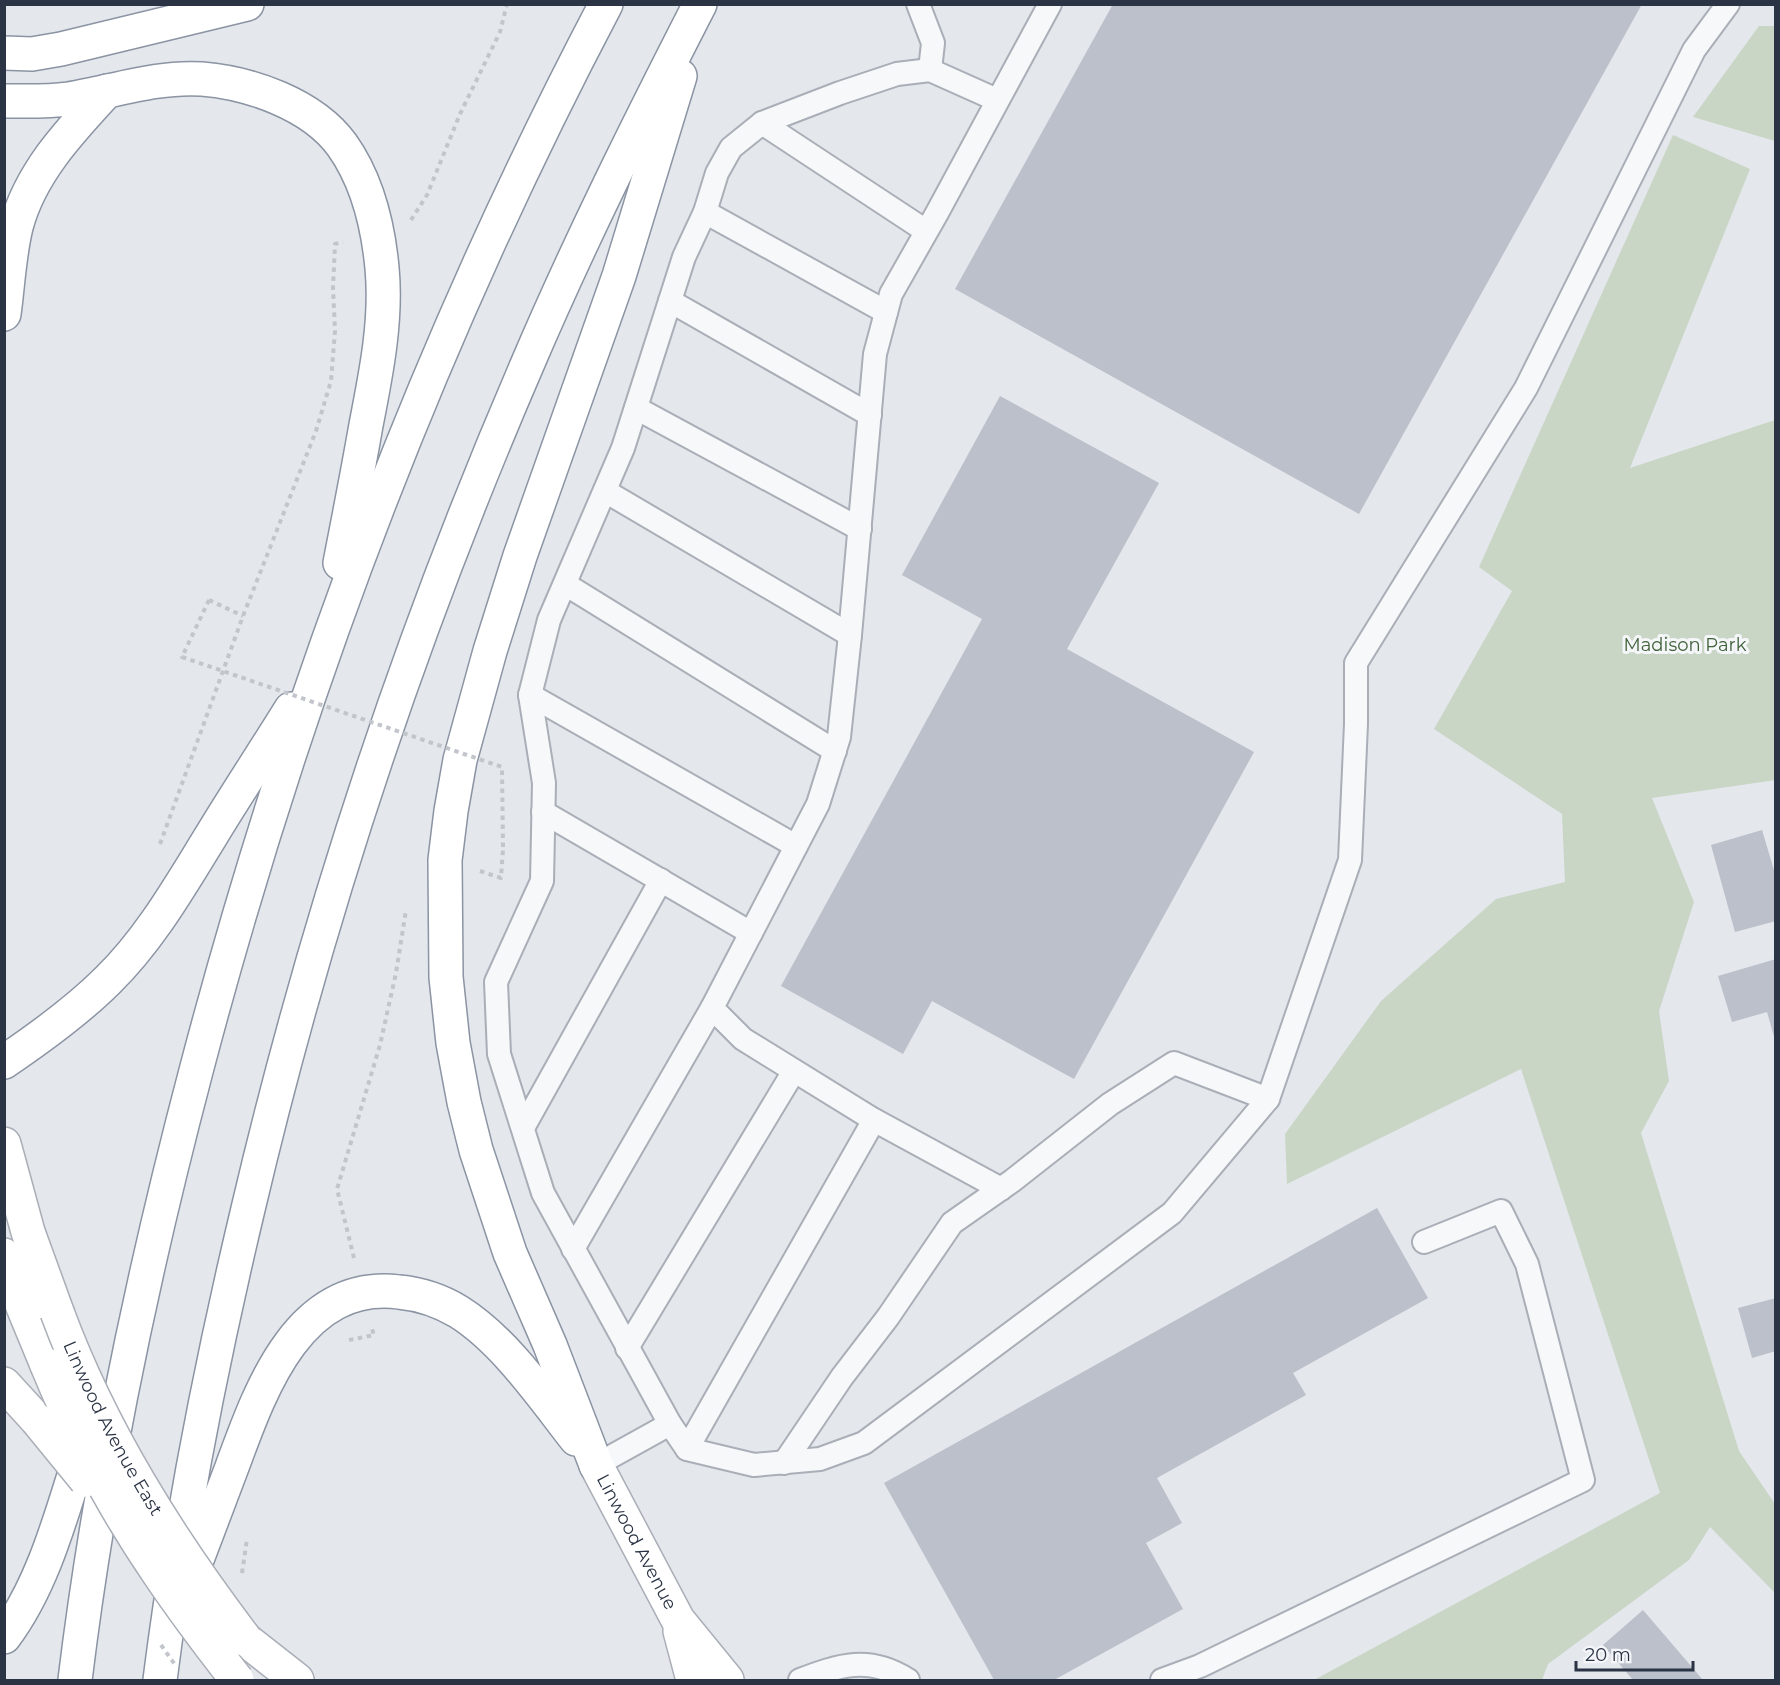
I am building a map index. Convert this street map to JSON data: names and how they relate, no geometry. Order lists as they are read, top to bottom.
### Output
{
  "streets": {
    "main road": ["Linwood Avenue East", "Linwood Avenue"]
  },
  "parks": ["Madison Park"],
  "scale_bar": "20 m"
}
